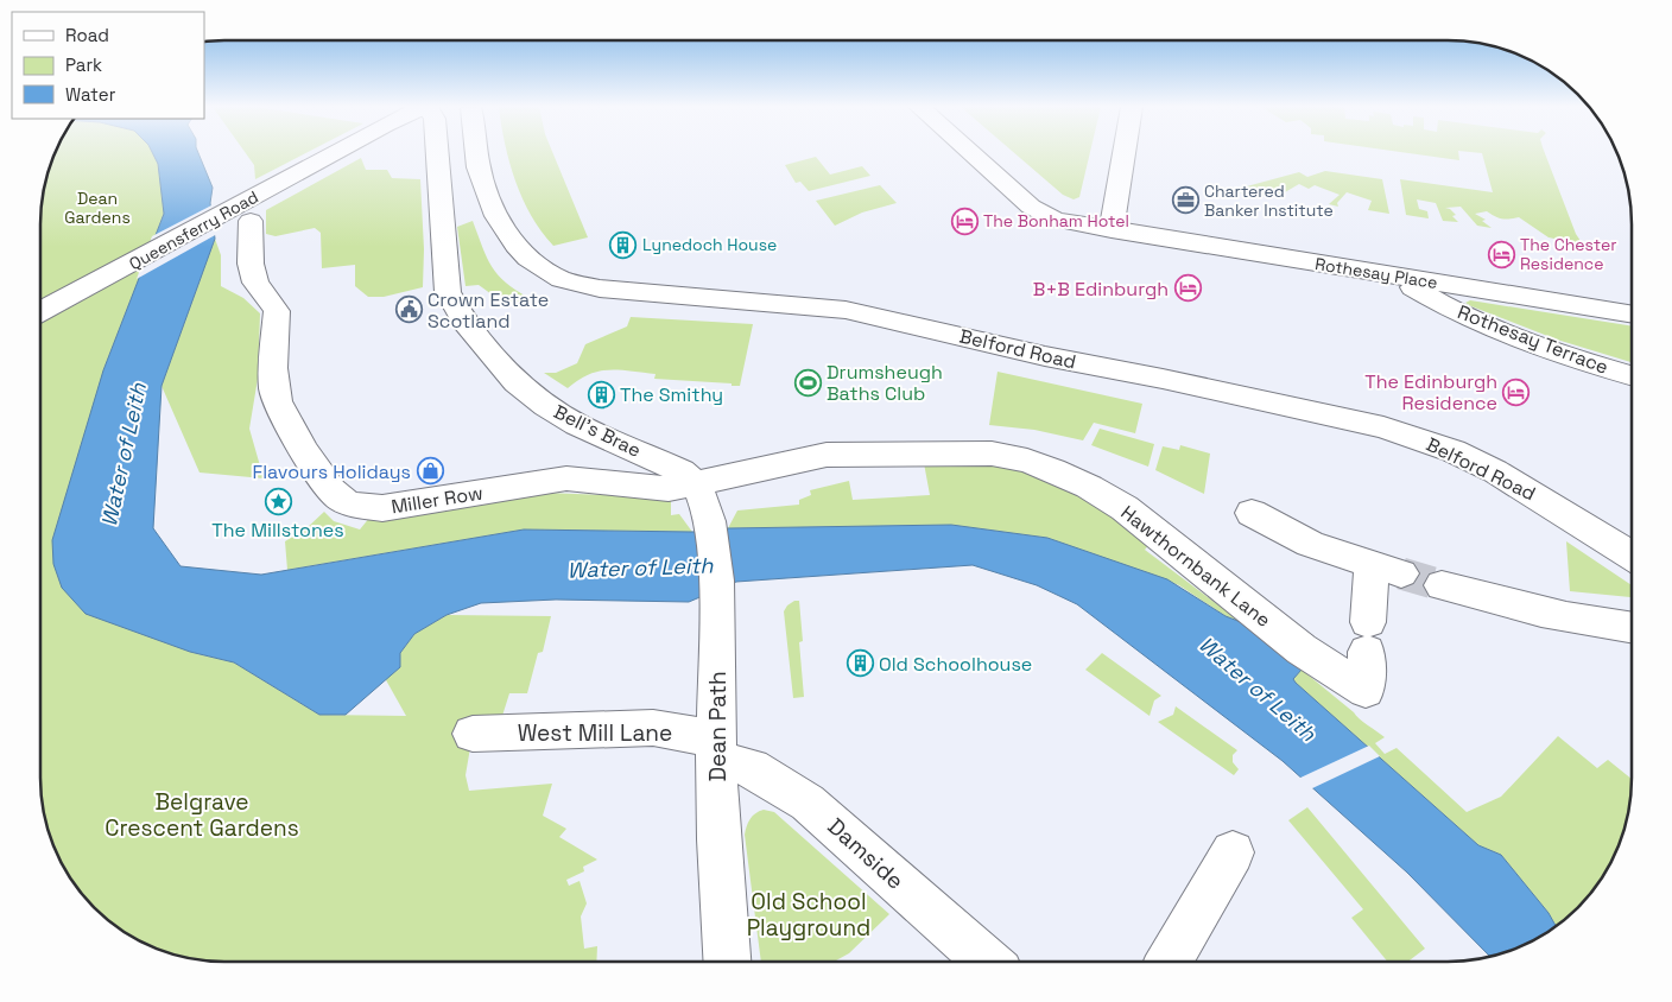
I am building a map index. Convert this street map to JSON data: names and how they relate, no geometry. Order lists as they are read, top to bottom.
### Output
{
  "streets": {
    "street": [
      "Queensferry Road",
      "Rothesay Place",
      "Rothesay Terrace",
      "Belford Road",
      "Bell's Brae",
      "Miller Row",
      "Hawthornbank Lane",
      "Dean Path",
      "West Mill Lane",
      "Damside"
    ]
  },
  "crossings": [
    ["Rothesay Place", "Rothesay Terrace"],
    ["Bell's Brae", "Miller Row"],
    ["Bell's Brae", "Hawthornbank Lane"],
    ["Bell's Brae", "Dean Path"],
    ["Miller Row", "Hawthornbank Lane"],
    ["Miller Row", "Dean Path"],
    ["Hawthornbank Lane", "Dean Path"],
    ["Dean Path", "West Mill Lane"],
    ["Dean Path", "Damside"],
    ["West Mill Lane", "Damside"]
  ],
  "water": ["Water of Leith"],
  "parks": ["Dean Gardens", "Belgrave Crescent Gardens", "Old School Playground"],
  "places": {
    "office": ["Chartered Banker Institute"],
    "hotel": [
      "The Bonham Hotel",
      "The Chester Residence",
      "B+B Edinburgh",
      "The Edinburgh Residence"
    ],
    "building": ["Lynedoch House", "The Smithy", "Old Schoolhouse"],
    "public building": ["Crown Estate Scotland"],
    "sports": ["Drumsheugh Baths Club"],
    "shop": ["Flavours Holidays"],
    "place": ["The Millstones"]
  },
  "legend": ["Road", "Park", "Water"]
}
